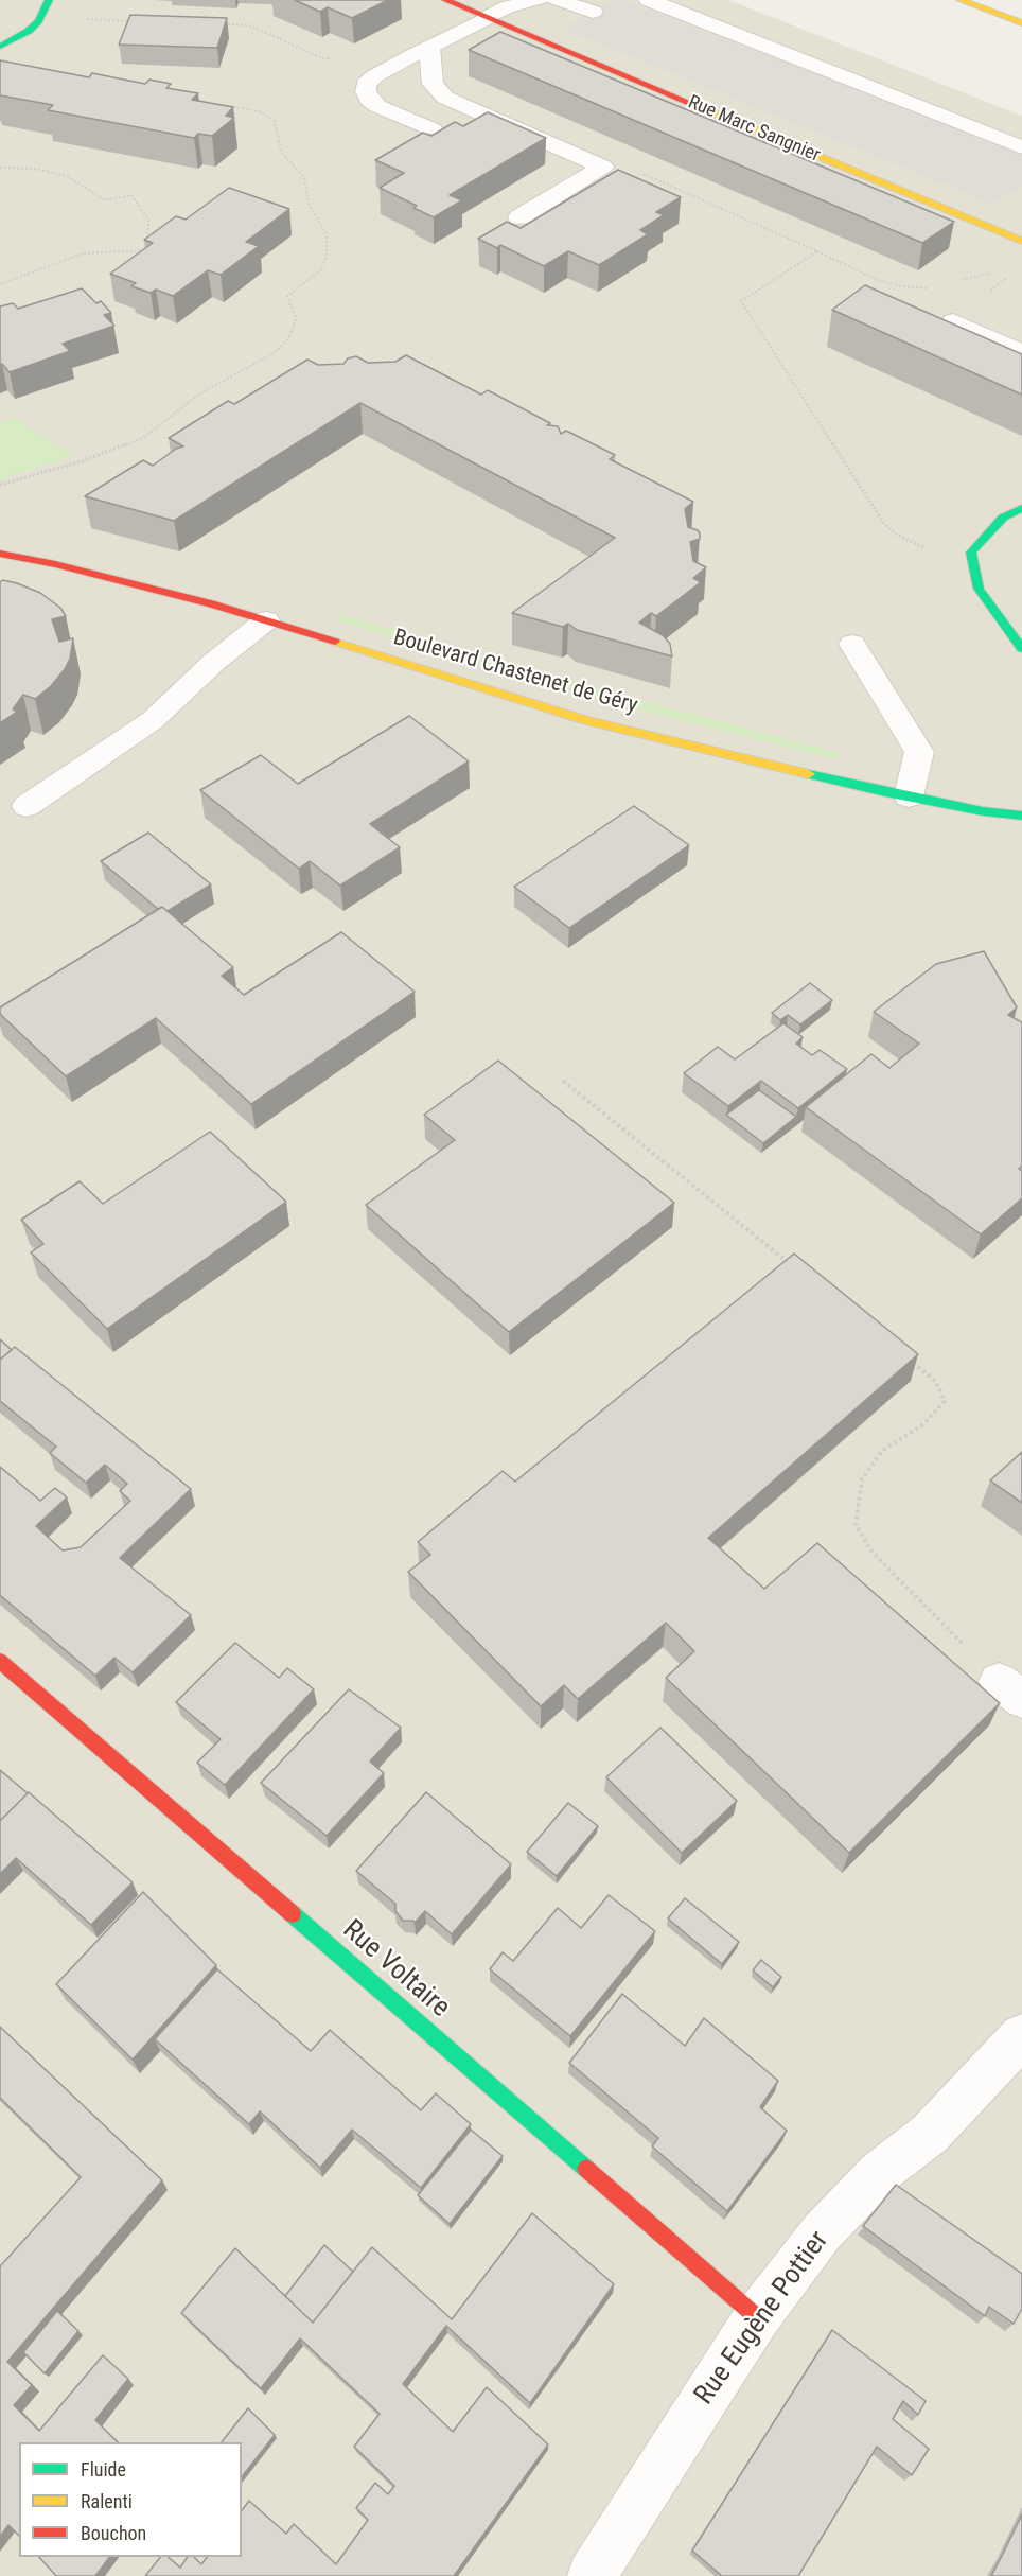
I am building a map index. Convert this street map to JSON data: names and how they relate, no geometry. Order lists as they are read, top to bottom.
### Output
{
  "streets": {
    "street": [
      "Rue Marc Sangnier",
      "Boulevard Chastenet de Géry",
      "Rue Voltaire",
      "Rue Eugène Pottier"
    ]
  },
  "crossings": [
    ["Rue Voltaire", "Rue Eugène Pottier"]
  ],
  "legend": ["Fluide", "Ralenti", "Bouchon"]
}
